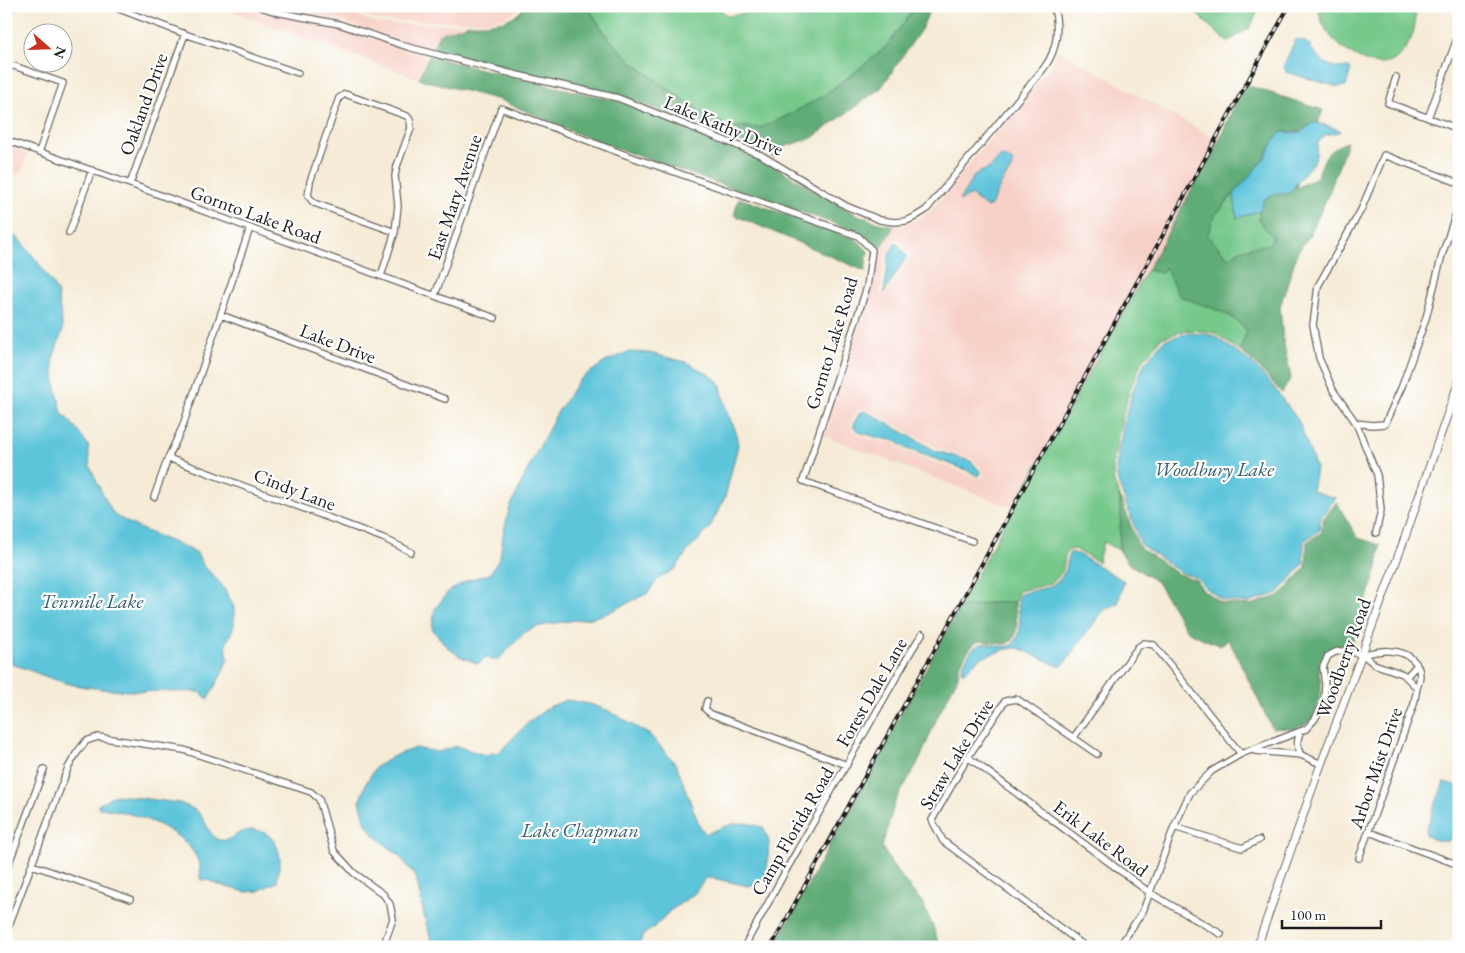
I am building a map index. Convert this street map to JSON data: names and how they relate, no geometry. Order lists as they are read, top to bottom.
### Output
{
  "streets": {
    "street": [
      "Oakland Drive",
      "Lake Kathy Drive",
      "East Mary Avenue",
      "Gornto Lake Road",
      "Lake Drive",
      "Cindy Lane",
      "Woodberry Road",
      "Forest Dale Lane",
      "Straw Lake Drive",
      "Arbor Mist Drive",
      "Camp Florida Road",
      "Erik Lake Road"
    ]
  },
  "crossings": [
    ["Oakland Drive", "Gornto Lake Road"],
    ["East Mary Avenue", "Gornto Lake Road"],
    ["Woodberry Road", "Arbor Mist Drive"],
    ["Forest Dale Lane", "Camp Florida Road"],
    ["Straw Lake Drive", "Erik Lake Road"]
  ],
  "water": ["Woodbury Lake", "Tenmile Lake", "Lake Chapman"],
  "scale_bar": "100 m",
  "north": "right"
}
